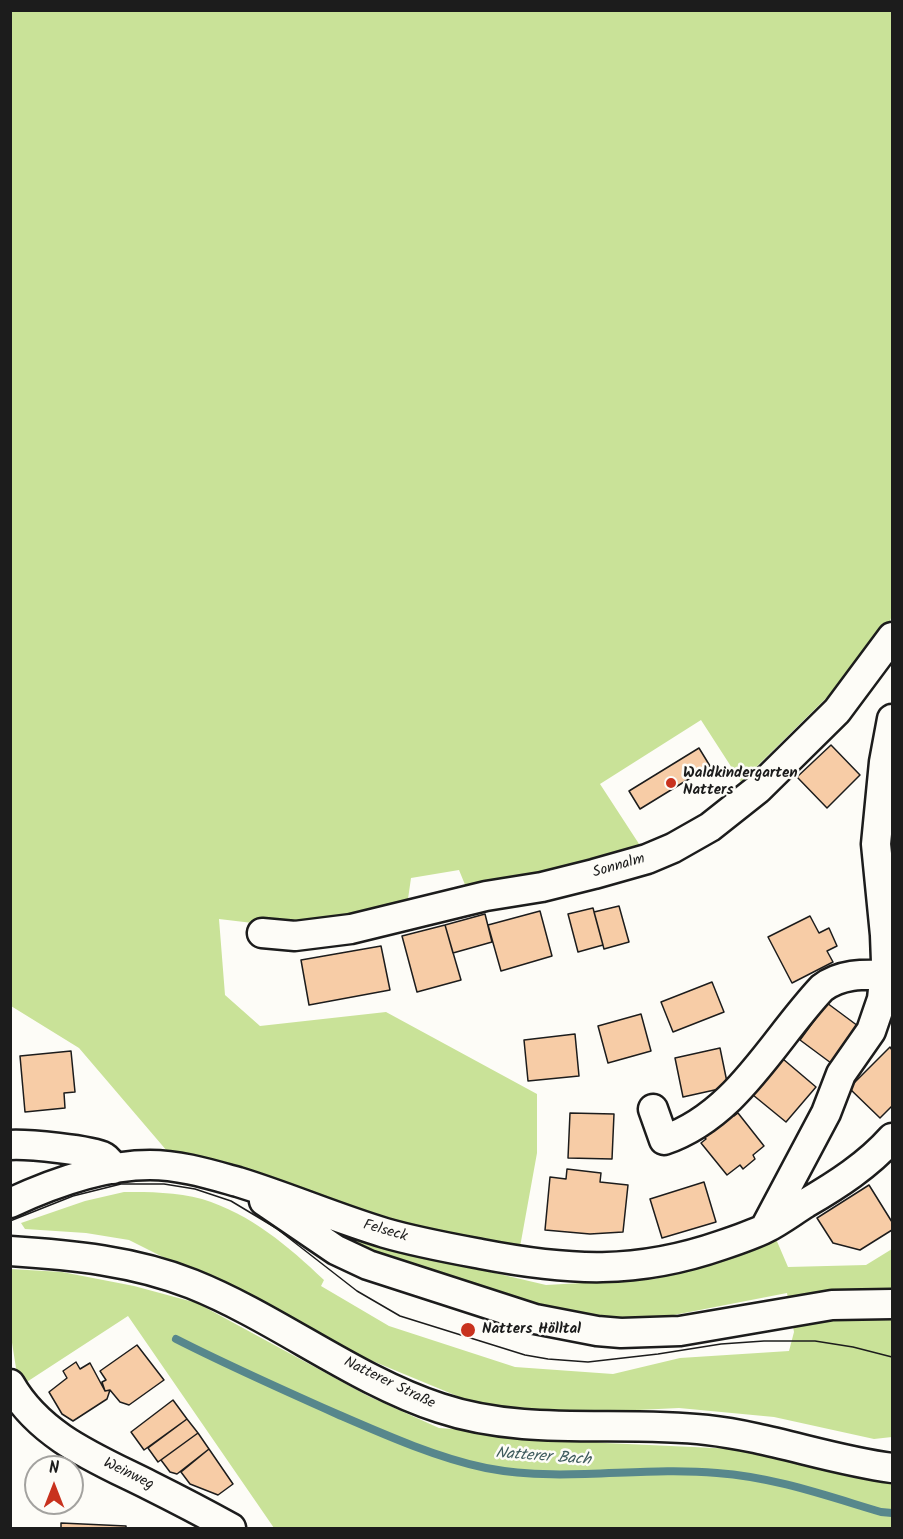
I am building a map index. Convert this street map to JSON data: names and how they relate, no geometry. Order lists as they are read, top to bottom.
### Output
{
  "streets": {
    "street": [
      "Sonnalm",
      "Felseck",
      "Natterer Straße",
      "Weinweg"
    ]
  },
  "water": ["Natterer Bach"],
  "places": ["Waldkindergarten Natters", "Natters Hölltal"],
  "north": "top"
}
